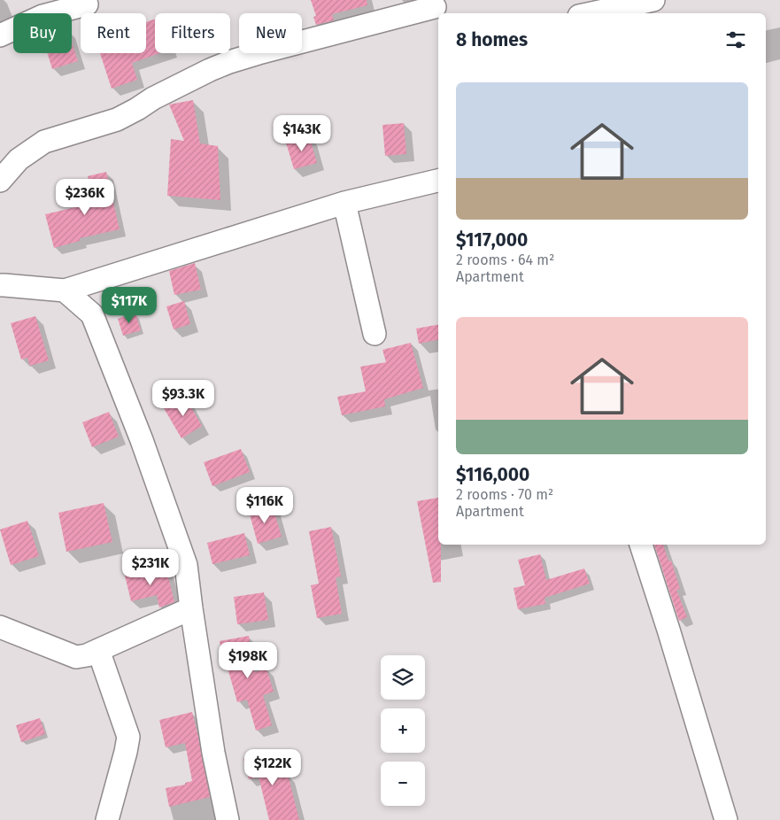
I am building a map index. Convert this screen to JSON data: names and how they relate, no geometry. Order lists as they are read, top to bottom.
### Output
{
  "page": {
    "chip": [
      "Buy",
      "Rent",
      "Filters",
      "New"
    ],
    "heading": "8 homes",
    "list": [
      {
        "name": "$117,000",
        "note": "2 rooms · 64 m² · Apartment"
      },
      {
        "name": "$116,000",
        "note": "2 rooms · 70 m² · Apartment"
      }
    ],
    "price": [
      "$143K",
      "$236K",
      "$117K",
      "$93.3K",
      "$116K",
      "$231K",
      "$198K",
      "$122K"
    ],
    "map_buttons": ["+", "−"]
  }
}
